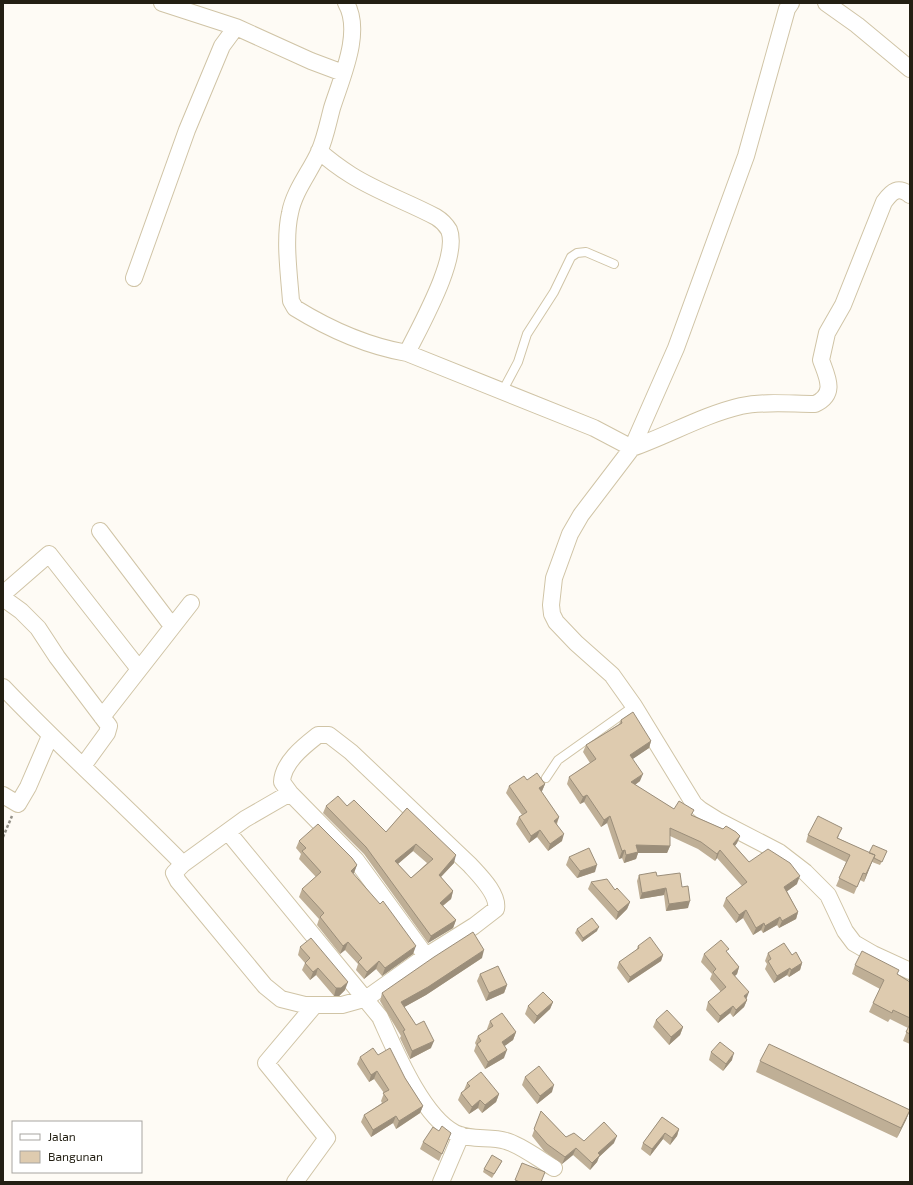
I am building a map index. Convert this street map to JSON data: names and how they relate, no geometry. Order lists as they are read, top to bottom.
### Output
{
  "legend": ["Jalan", "Bangunan"]
}
